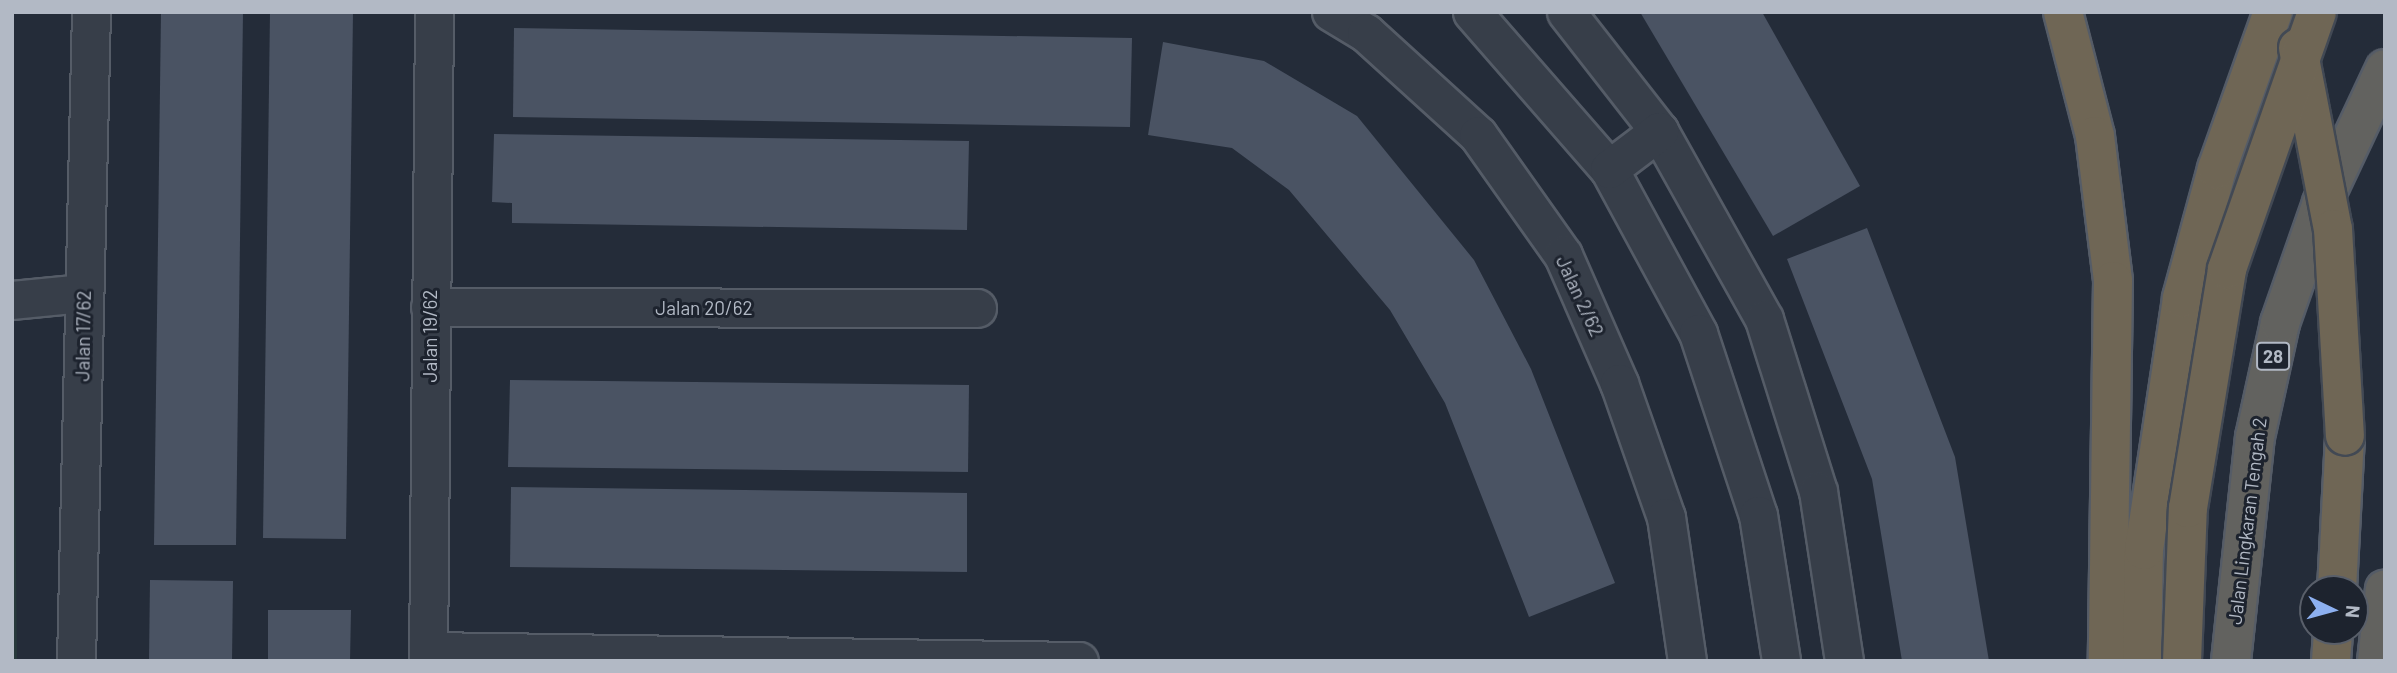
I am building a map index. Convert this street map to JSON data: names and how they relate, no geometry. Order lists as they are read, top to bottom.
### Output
{
  "streets": {
    "highway": ["28", "Jalan Lingkaran Tengah 2"],
    "street": [
      "Jalan 2/62",
      "Jalan 20/62",
      "Jalan 17/62",
      "Jalan 19/62"
    ]
  },
  "crossings": [
    ["Jalan 20/62", "Jalan 19/62"]
  ],
  "north": "right"
}
